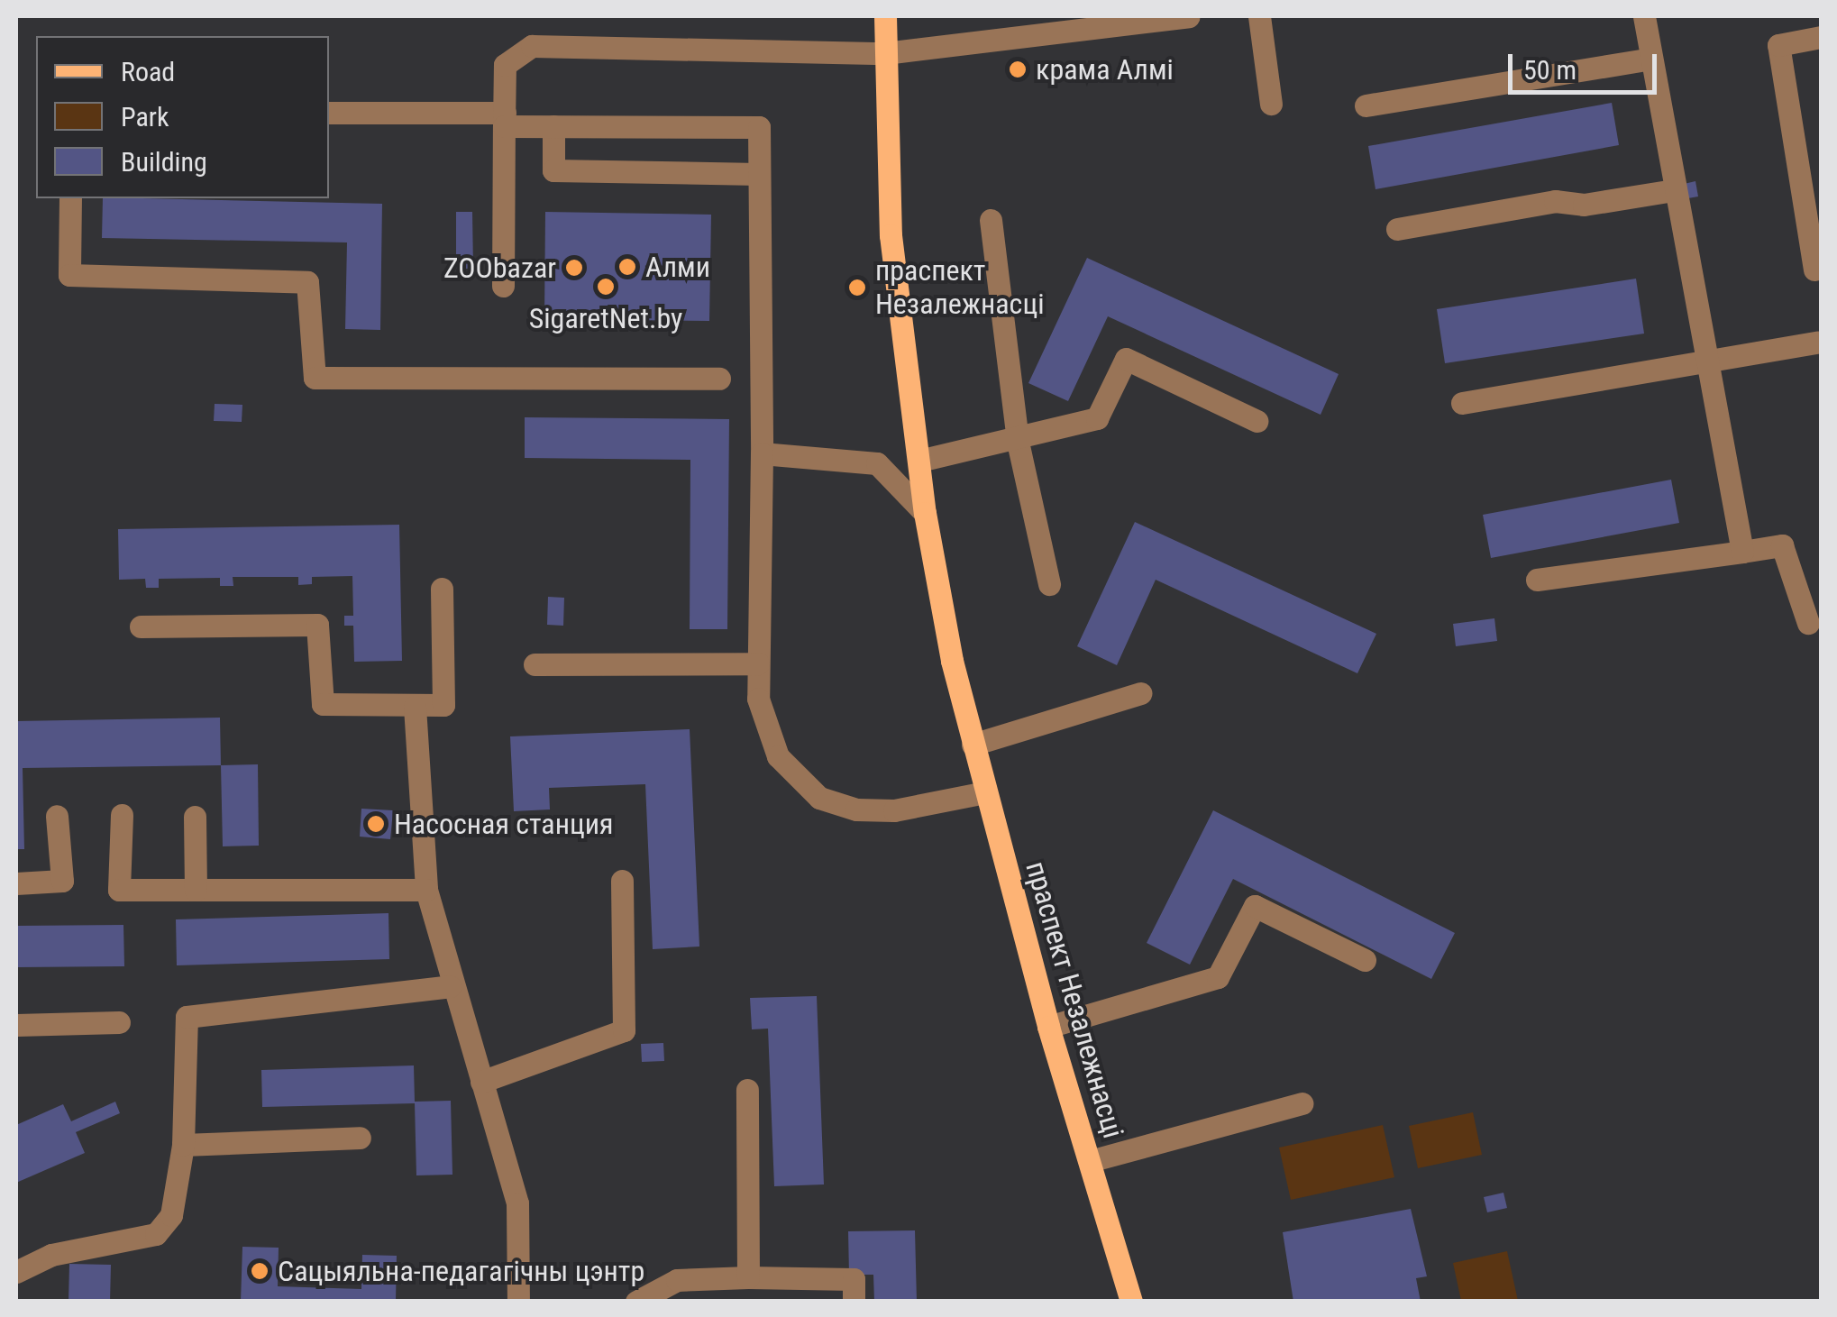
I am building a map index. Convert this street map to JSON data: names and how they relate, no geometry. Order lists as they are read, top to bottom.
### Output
{
  "streets": {
    "main road": ["праспект Незалежнасці"]
  },
  "places": [
    "крама Алмі",
    "Алми",
    "ZOObazar",
    "SigaretNet.by",
    "праспект Незалежнасці",
    "Насосная станция",
    "Сацыяльна-педагагічны цэнтр"
  ],
  "legend": ["Road", "Park", "Building"],
  "scale_bar": "50 m"
}
